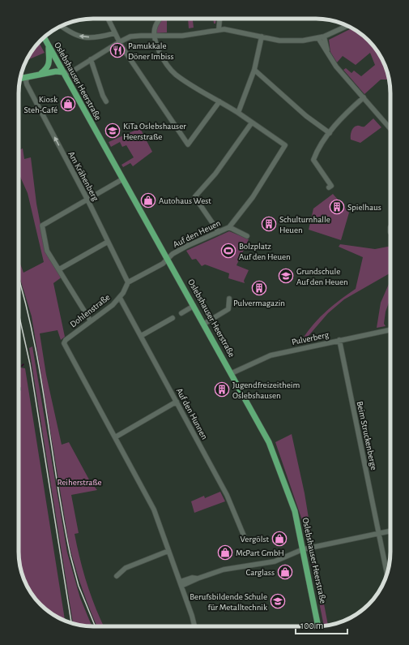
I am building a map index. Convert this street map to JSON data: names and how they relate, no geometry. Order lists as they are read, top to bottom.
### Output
{
  "streets": {
    "main road": ["Oslebshauser Heerstraße"],
    "street": [
      "Am Krähenberg",
      "Auf den Heuen",
      "Dohlenstraße",
      "Pulverberg",
      "Auf den Hunnen",
      "Beim Struckenberge"
    ]
  },
  "crossings": [
    ["Oslebshauser Heerstraße", "Auf den Heuen"],
    ["Oslebshauser Heerstraße", "Pulverberg"],
    ["Am Krähenberg", "Dohlenstraße"],
    ["Dohlenstraße", "Auf den Hunnen"],
    ["Pulverberg", "Beim Struckenberge"]
  ],
  "one_way": ["Am Krähenberg"],
  "parks": ["Reiherstraße"],
  "places": {
    "restaurant": ["Pamukkale Döner Imbiss"],
    "shop": [
      "Kiosk Steh-Café",
      "Autohaus West",
      "Vergölst",
      "McPart GmbH",
      "Carglass"
    ],
    "school or university": ["KiTa Oslebshauser Heerstraße", "Grundschule Auf den Heuen", "Berufsbildende Schule für Metalltechnik"],
    "building": [
      "Spielhaus",
      "Schulturnhalle Heuen",
      "Pulvermagazin",
      "Jugendfreizeitheim Oslebshausen"
    ],
    "sports": ["Bolzplatz Auf den Heuen"]
  },
  "scale_bar": "100 m"
}
